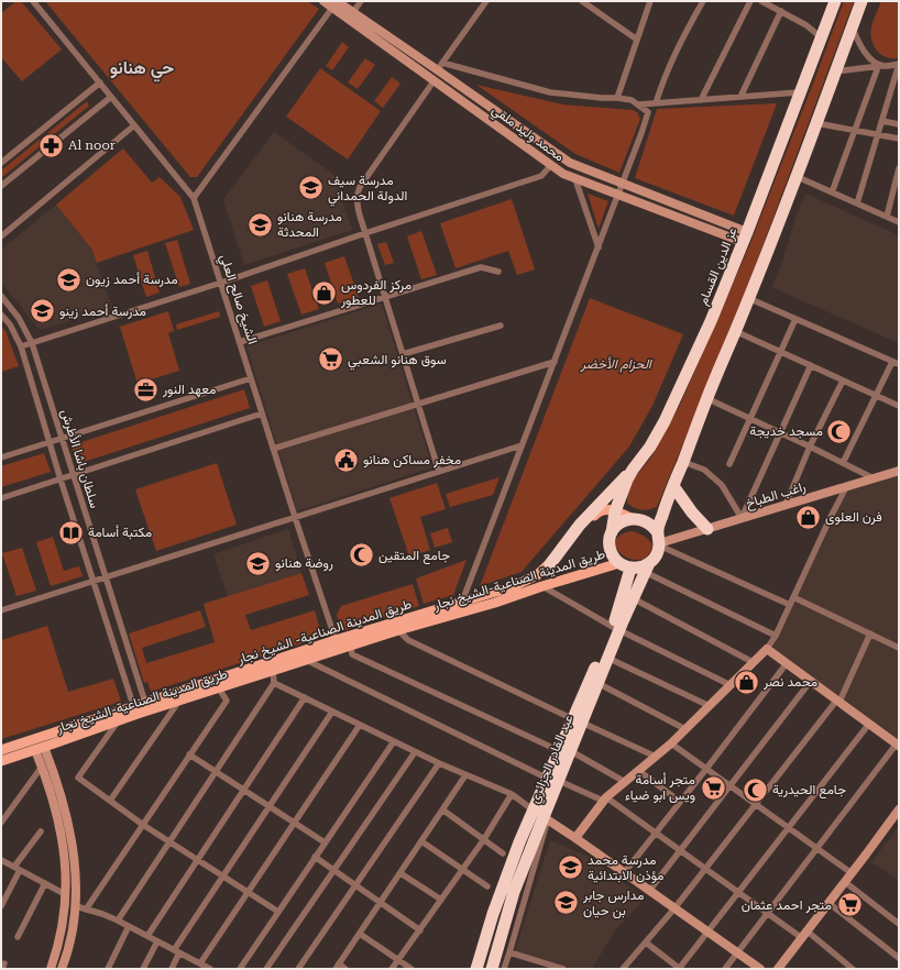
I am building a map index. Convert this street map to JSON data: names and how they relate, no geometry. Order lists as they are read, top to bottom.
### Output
{
  "streets": {
    "highway": ["عز الدين القسام", "عبد القادر الجزائري"],
    "main road": ["طريق المدينة الصناعية-الشيخ نجار", "طريق المدينة الصناعية- الشيخ نجار"],
    "street": [
      "محمد وليد ملقي",
      "الشيخ صالح العلي",
      "سلطان باشا الأطرش",
      "راغب الطباخ"
    ]
  },
  "crossings": [
    ["محمد وليد ملقي", "عز الدين القسام"],
    ["عز الدين القسام", "راغب الطباخ"],
    ["عز الدين القسام", "طريق المدينة الصناعية-الشيخ نجار"],
    ["عز الدين القسام", "طريق المدينة الصناعية- الشيخ نجار"],
    ["عز الدين القسام", "عبد القادر الجزائري"],
    ["الشيخ صالح العلي", "طريق المدينة الصناعية-الشيخ نجار"],
    ["الشيخ صالح العلي", "طريق المدينة الصناعية- الشيخ نجار"],
    ["سلطان باشا الأطرش", "طريق المدينة الصناعية-الشيخ نجار"],
    ["سلطان باشا الأطرش", "طريق المدينة الصناعية- الشيخ نجار"],
    ["راغب الطباخ", "طريق المدينة الصناعية-الشيخ نجار"],
    ["راغب الطباخ", "طريق المدينة الصناعية- الشيخ نجار"],
    ["راغب الطباخ", "عبد القادر الجزائري"],
    ["طريق المدينة الصناعية-الشيخ نجار", "طريق المدينة الصناعية- الشيخ نجار"],
    ["طريق المدينة الصناعية-الشيخ نجار", "عبد القادر الجزائري"],
    ["طريق المدينة الصناعية- الشيخ نجار", "عبد القادر الجزائري"]
  ],
  "districts": ["حي هنانو"],
  "parks": ["الحزام الأخضر"],
  "places": {
    "pharmacy": ["Al noor"],
    "school or university": [
      "مدرسة سيف الدولة الحمداني",
      "مدرسة هنانو المحدثة",
      "مدرسة أحمد زيون",
      "مدرسة أحمد زينو",
      "روضة هنانو",
      "مدرسة محمد مؤذن الابتدائية",
      "مدارس جابر بن حيان"
    ],
    "shop": ["مركز الفردوس للعطور", "فرن العلوى", "محمد نصر"],
    "supermarket": ["سوق هنانو الشعبي", "متجر أسامة ويس ابو ضياء", "متجر احمد عثمان"],
    "office": ["معهد النور"],
    "mosque": ["مسجد خديجة", "جامع المتقين", "جامع الحيدرية"],
    "public building": ["مخفر مساكن هنانو"],
    "library": ["مكتبة أسامة"]
  }
}
